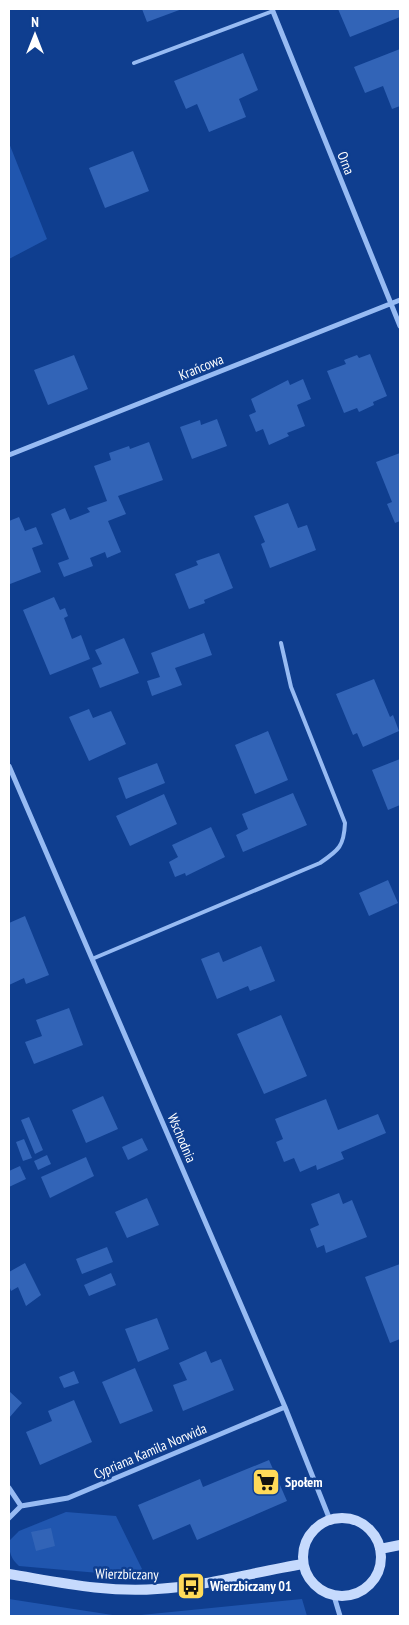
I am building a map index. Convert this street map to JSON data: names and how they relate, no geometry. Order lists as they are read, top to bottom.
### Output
{
  "streets": {
    "street": [
      "Orna",
      "Krańcowa",
      "Wschodnia",
      "Cypriana Kamila Norwida",
      "Wierzbiczany"
    ]
  },
  "crossings": [
    ["Orna", "Krańcowa"],
    ["Wschodnia", "Cypriana Kamila Norwida"],
    ["Wschodnia", "Wierzbiczany"]
  ],
  "places": {
    "supermarket": ["Społem"],
    "bus stop": ["Wierzbiczany 01"]
  },
  "north": "top"
}
